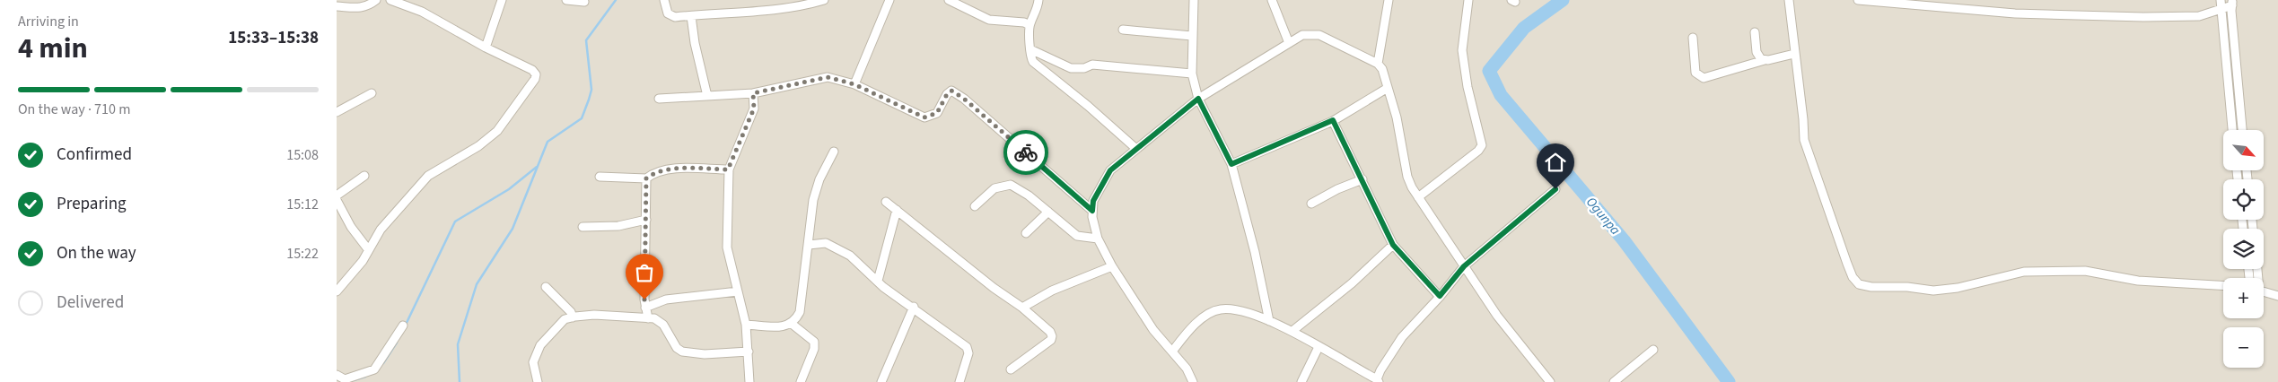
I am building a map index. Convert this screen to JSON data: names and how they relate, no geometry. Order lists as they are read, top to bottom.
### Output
{
  "water": ["Ogunpa"],
  "north": "bottom right",
  "page": {
    "heading": ["4 min", "Arriving in", "15:33–15:38"],
    "bar": "On the way · 710 m",
    "list": [
      ["Confirmed", "15:08"],
      ["Preparing", "15:12"],
      ["On the way", "15:22"],
      "Delivered"
    ],
    "map_buttons": ["+", "−"]
  }
}
